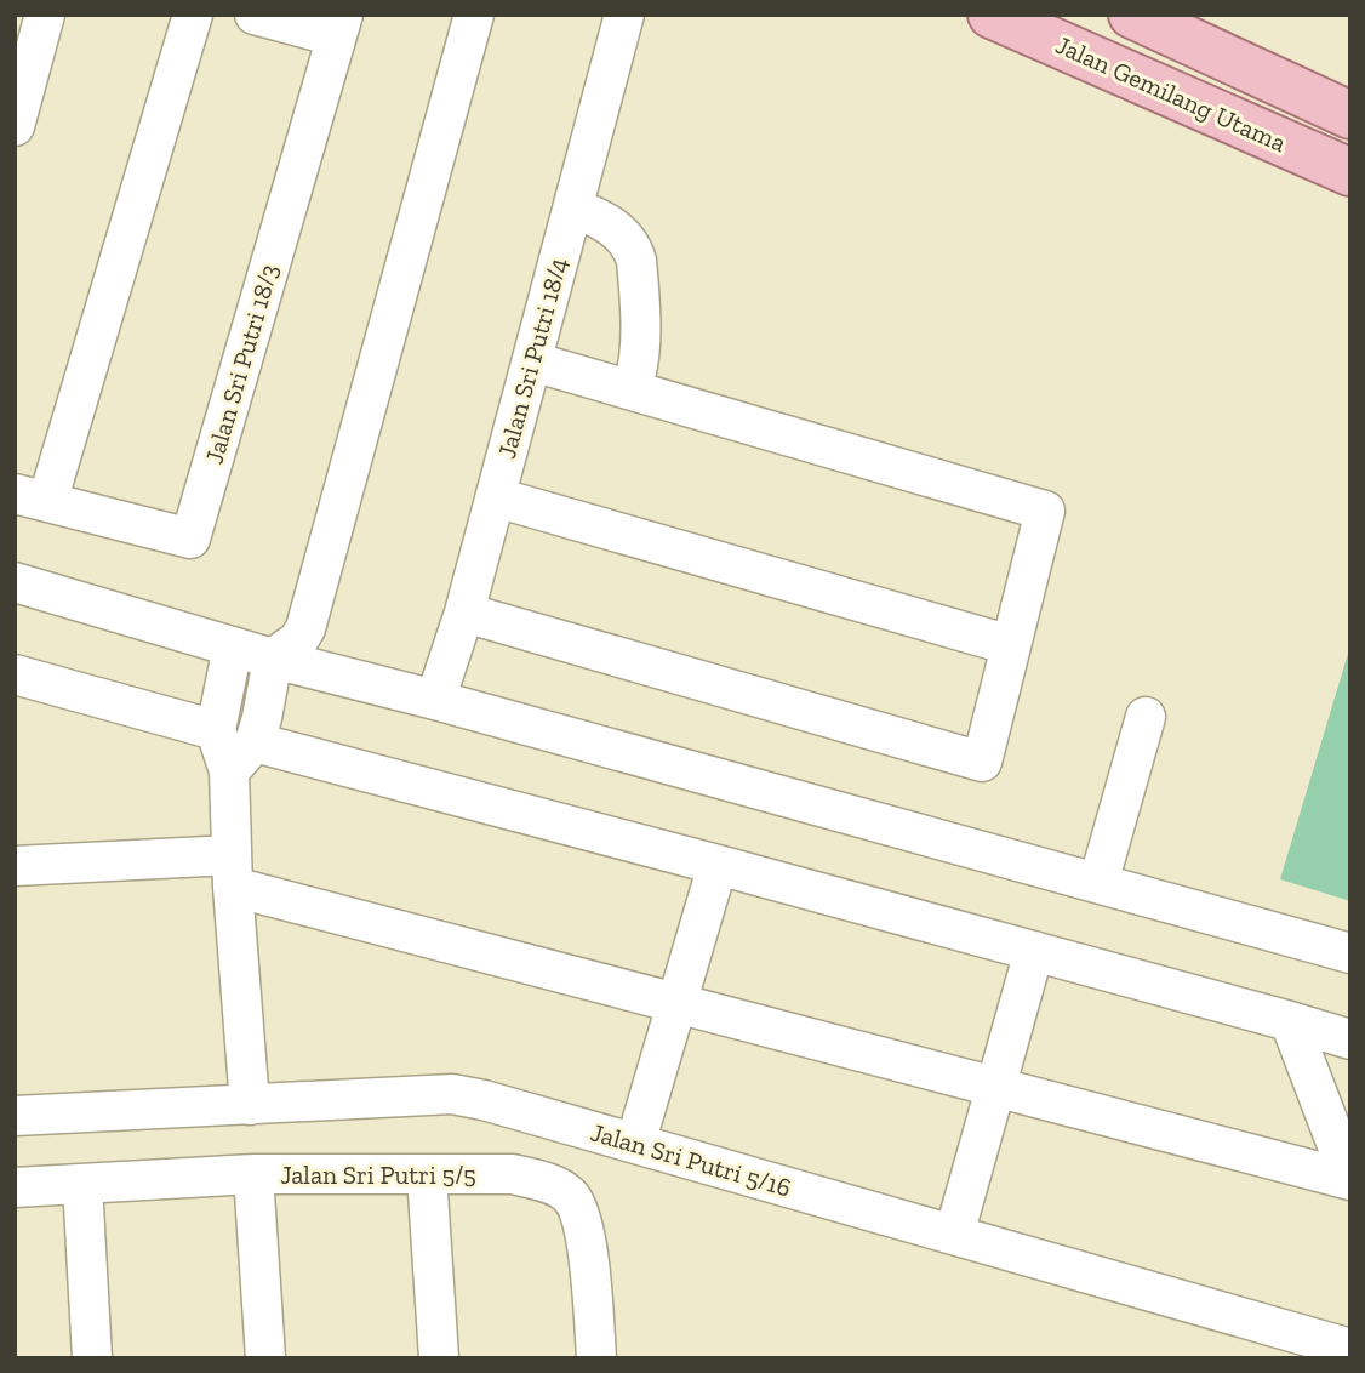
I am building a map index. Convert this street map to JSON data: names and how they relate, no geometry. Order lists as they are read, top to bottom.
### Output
{
  "streets": {
    "main road": ["Jalan Gemilang Utama"],
    "street": [
      "Jalan Sri Putri 18/4",
      "Jalan Sri Putri 18/3",
      "Jalan Sri Putri 5/16",
      "Jalan Sri Putri 5/5"
    ]
  }
}
